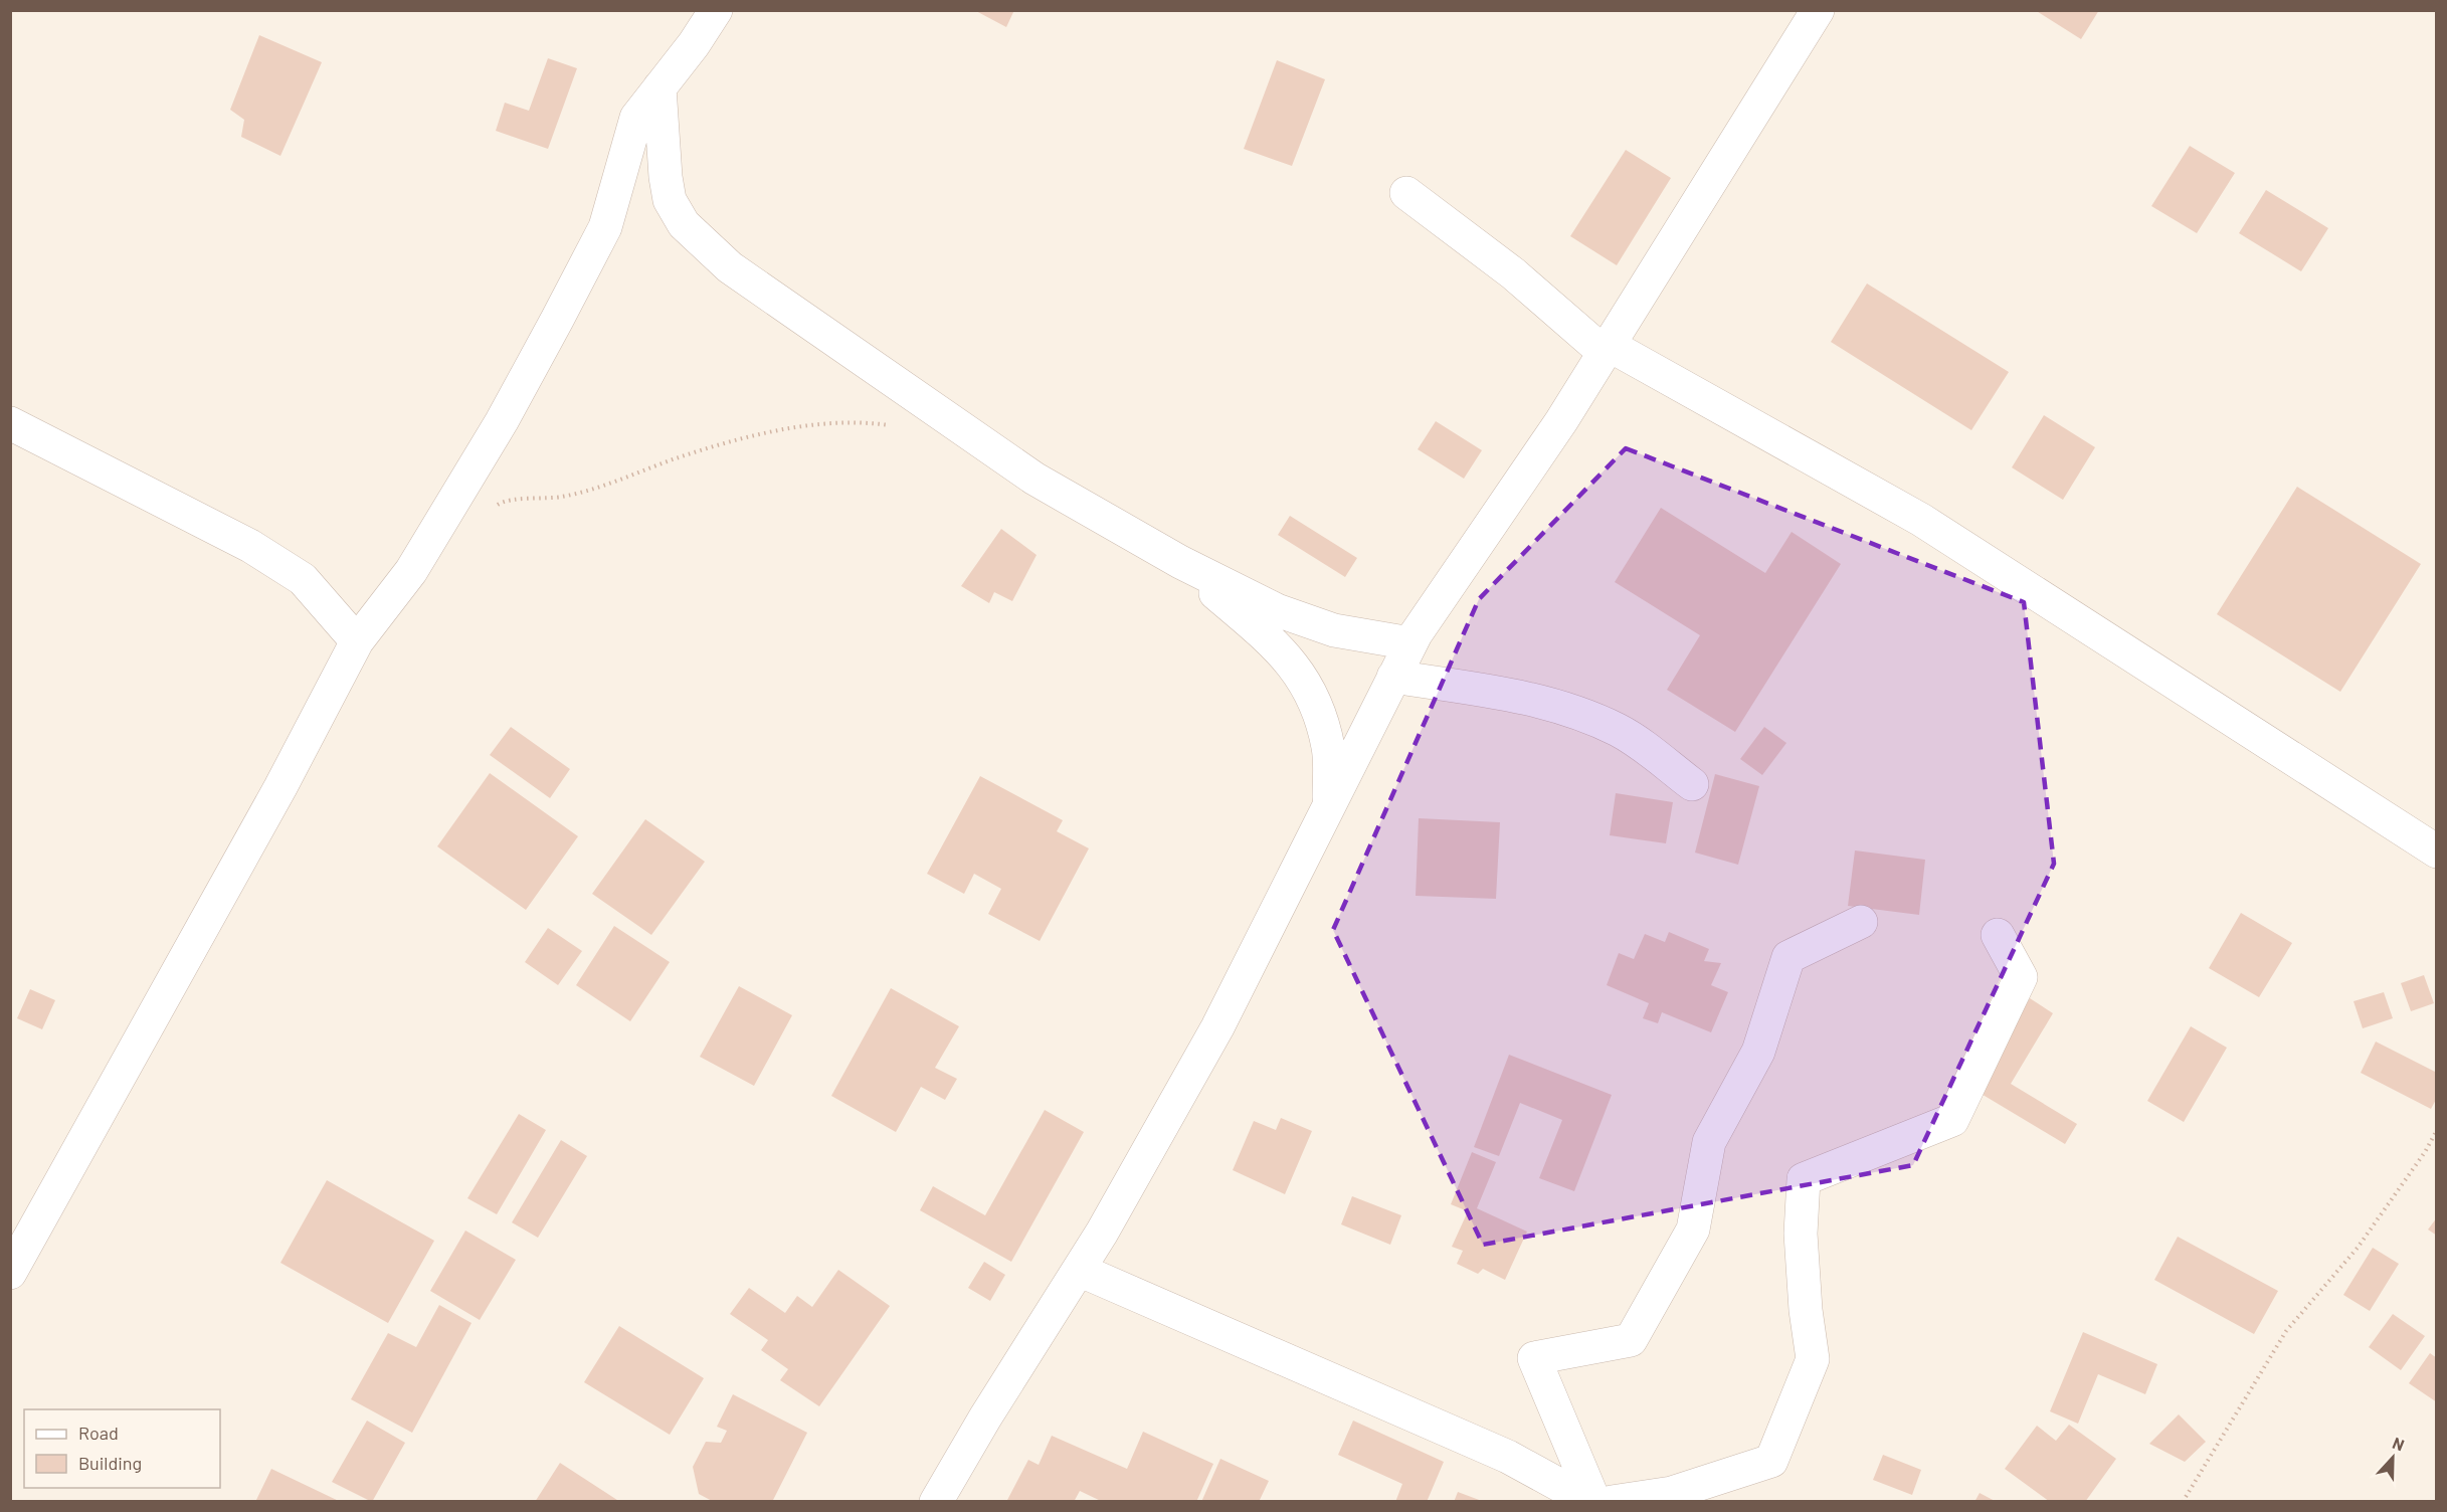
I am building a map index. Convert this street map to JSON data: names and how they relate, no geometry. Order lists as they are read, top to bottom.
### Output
{
  "legend": ["Road", "Building"],
  "north": "top"
}
